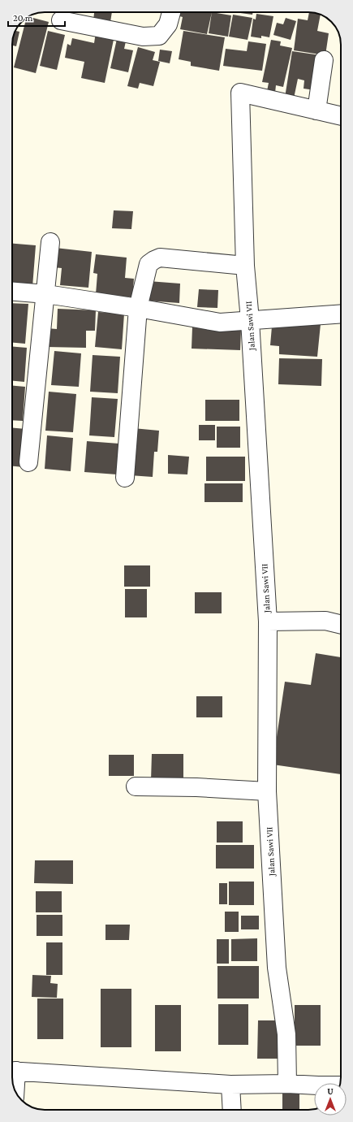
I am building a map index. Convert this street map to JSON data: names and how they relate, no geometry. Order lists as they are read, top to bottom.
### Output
{
  "streets": {
    "street": ["Jalan Sawi VII"]
  },
  "scale_bar": "20 m",
  "north": "top"
}
